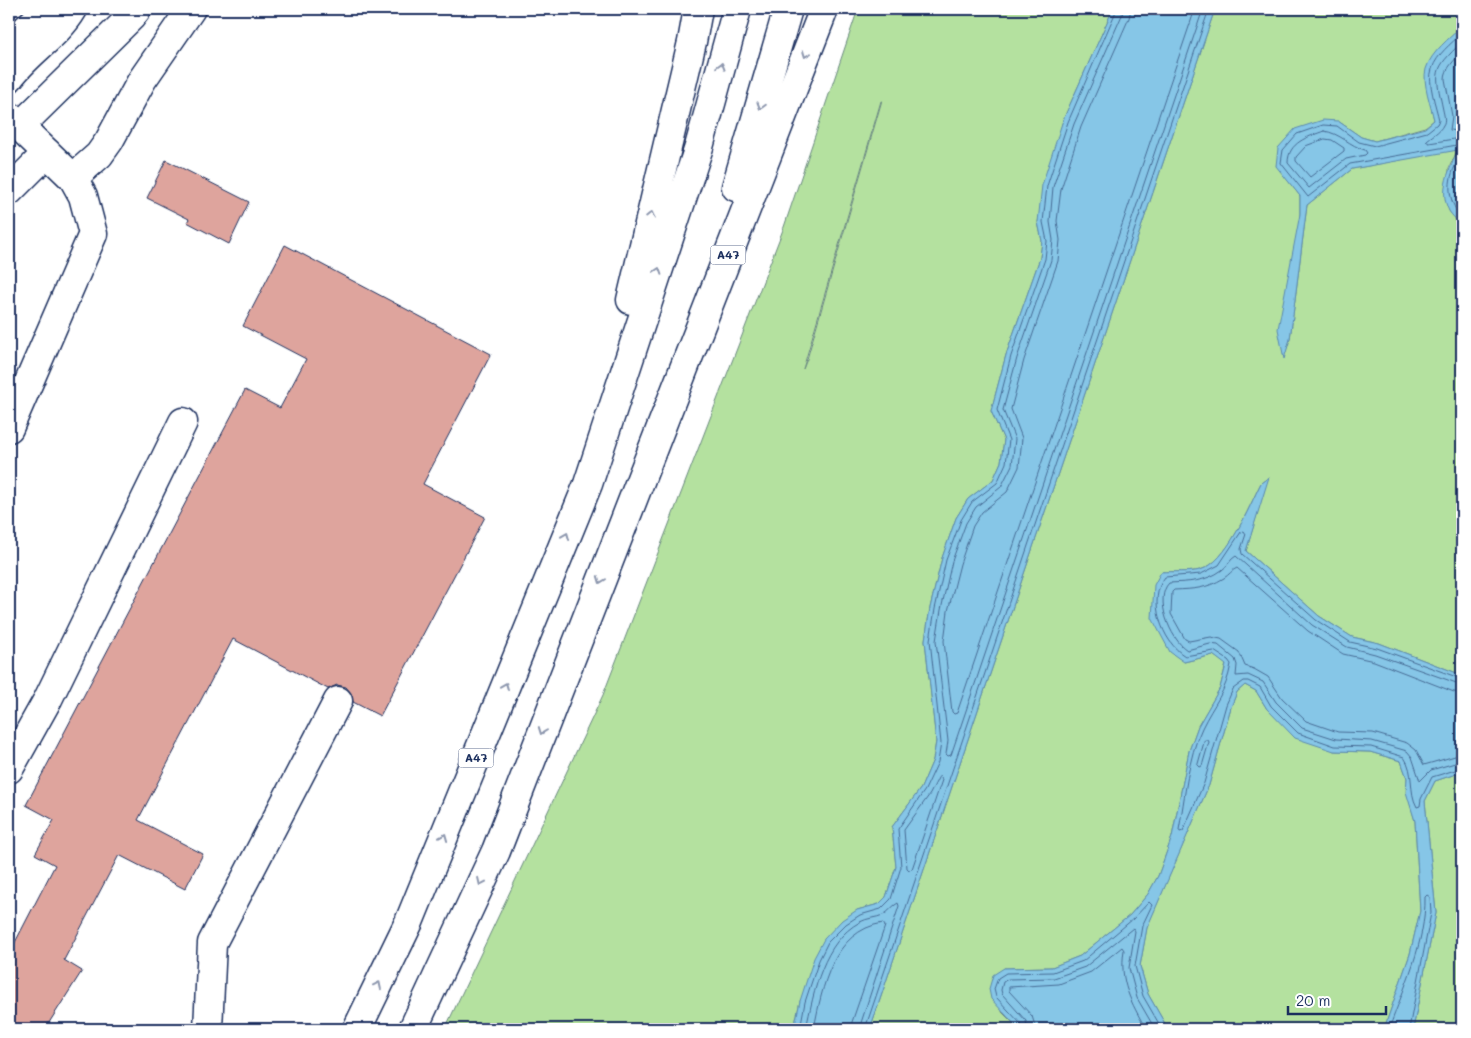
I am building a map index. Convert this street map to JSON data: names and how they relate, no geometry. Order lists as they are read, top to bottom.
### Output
{
  "streets": {
    "main road": ["A47"]
  },
  "scale_bar": "20 m"
}
